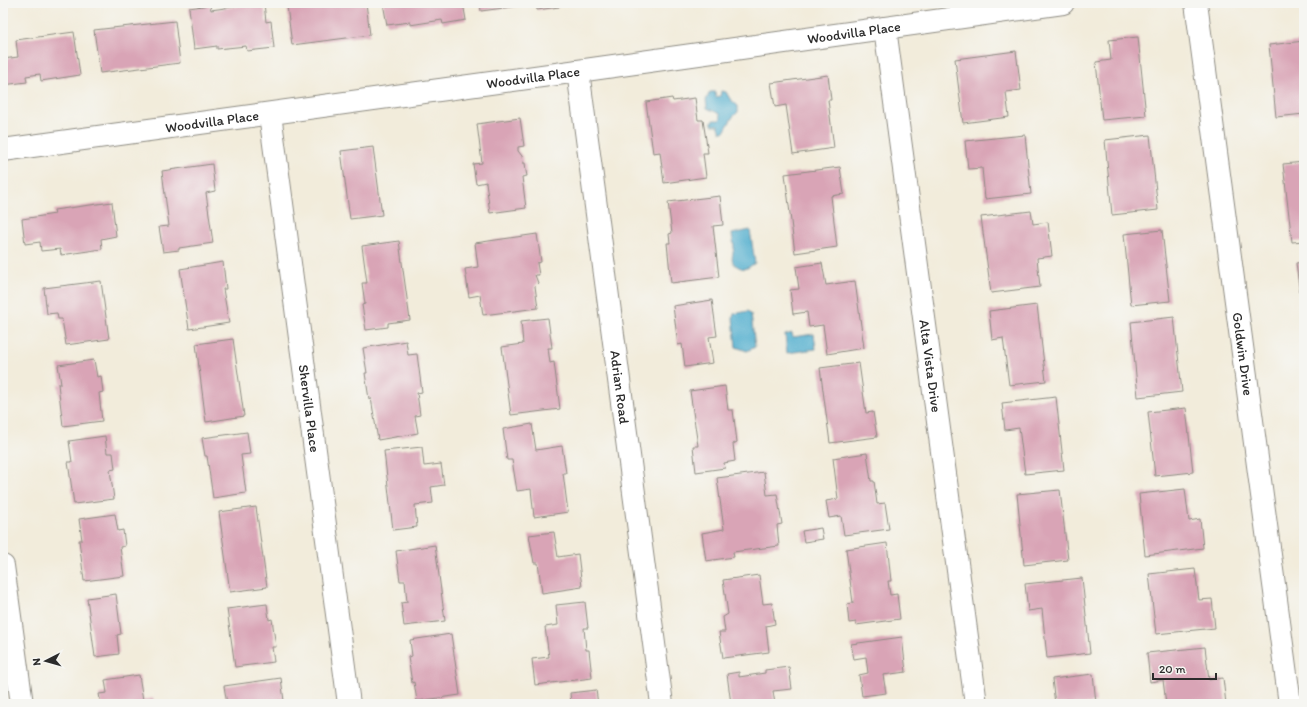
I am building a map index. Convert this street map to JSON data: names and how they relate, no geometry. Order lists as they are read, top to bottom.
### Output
{
  "streets": {
    "street": [
      "Woodvilla Place",
      "Goldwin Drive",
      "Alta Vista Drive",
      "Adrian Road",
      "Shervilla Place"
    ]
  },
  "crossings": [
    ["Woodvilla Place", "Alta Vista Drive"],
    ["Woodvilla Place", "Adrian Road"],
    ["Woodvilla Place", "Shervilla Place"]
  ],
  "scale_bar": "20 m",
  "north": "left"
}
